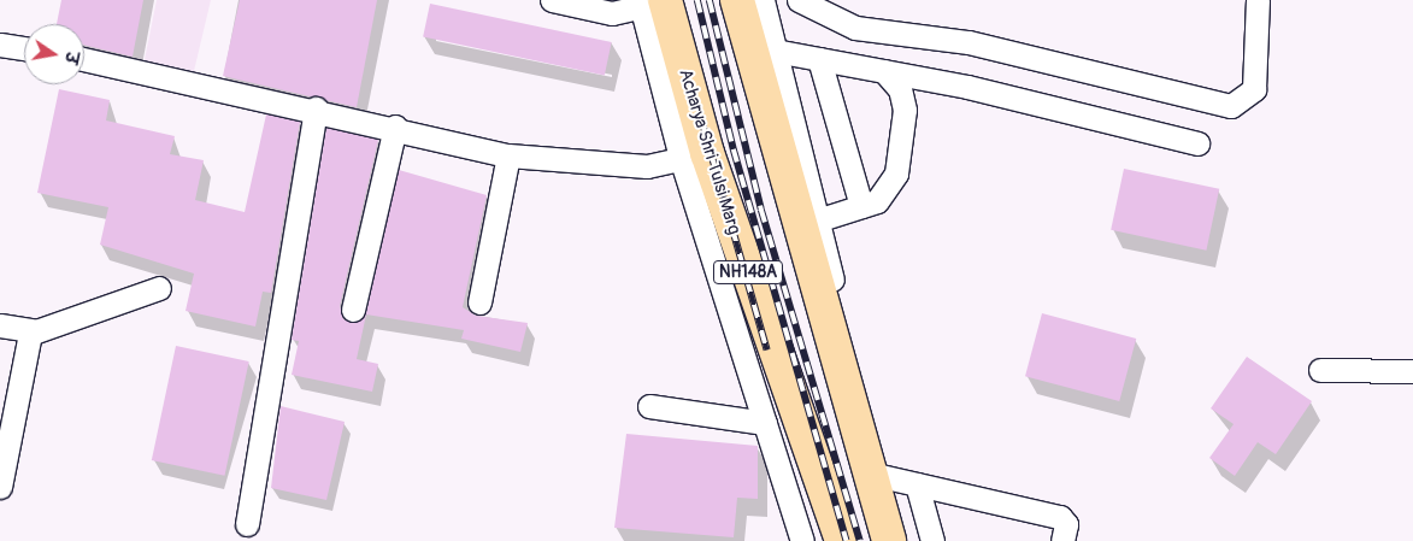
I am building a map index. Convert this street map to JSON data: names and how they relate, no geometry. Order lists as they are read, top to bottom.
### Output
{
  "streets": {
    "highway": ["Acharya Shri Tulsi Marg", "NH148A"]
  },
  "north": "right"
}
